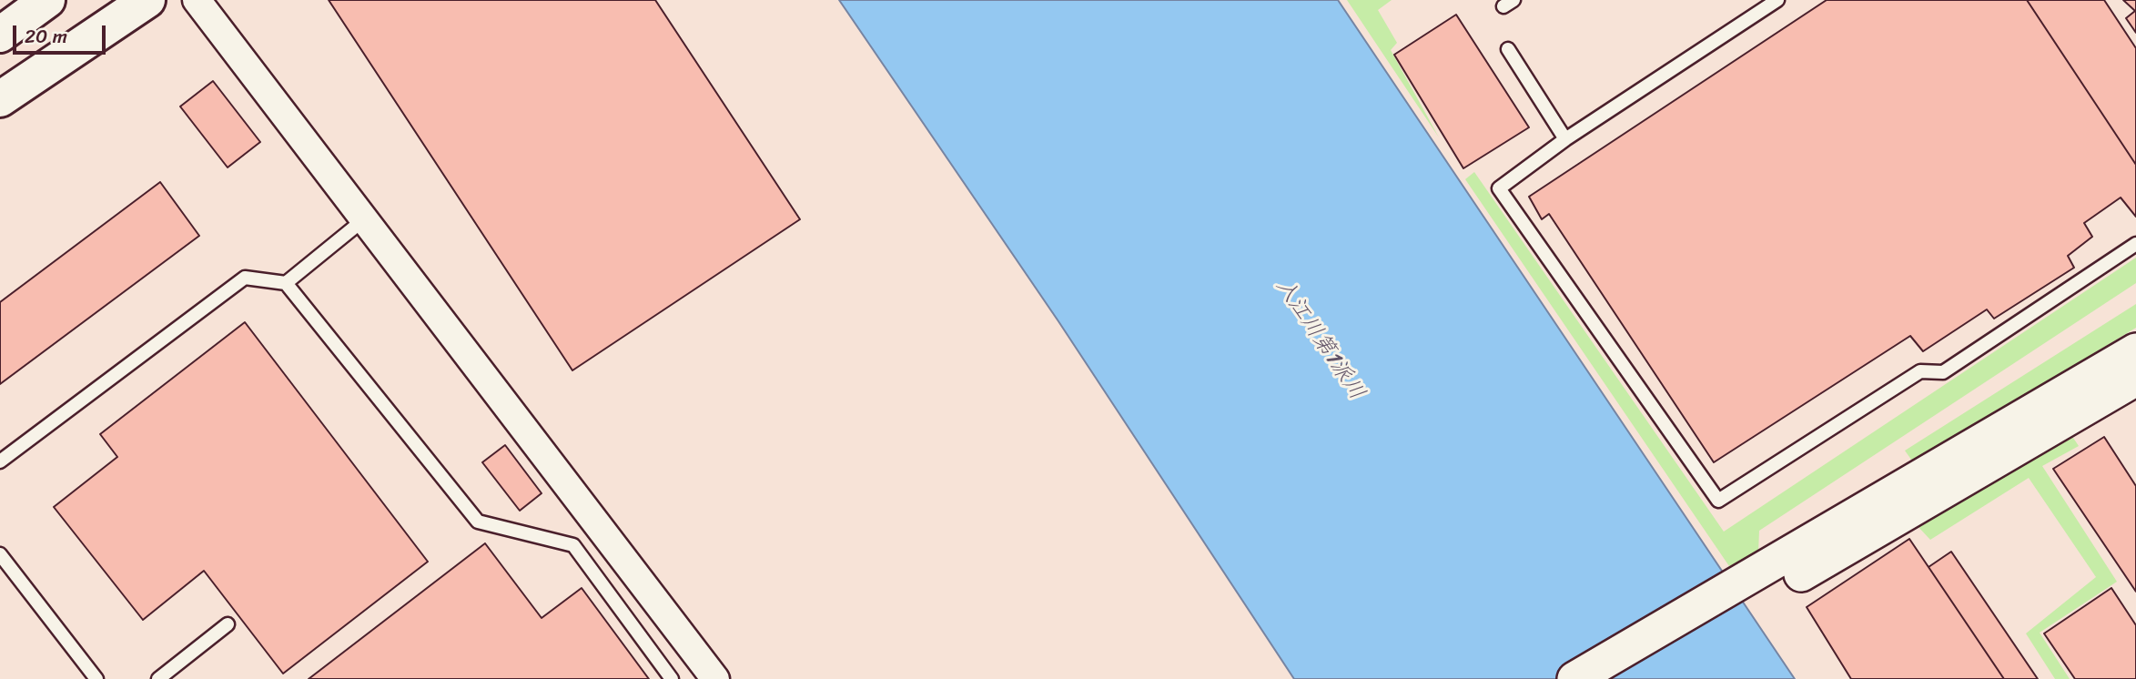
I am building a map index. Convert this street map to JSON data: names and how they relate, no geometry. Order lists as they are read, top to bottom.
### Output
{
  "water": ["入江川第1派川"],
  "scale_bar": "20 m"
}
